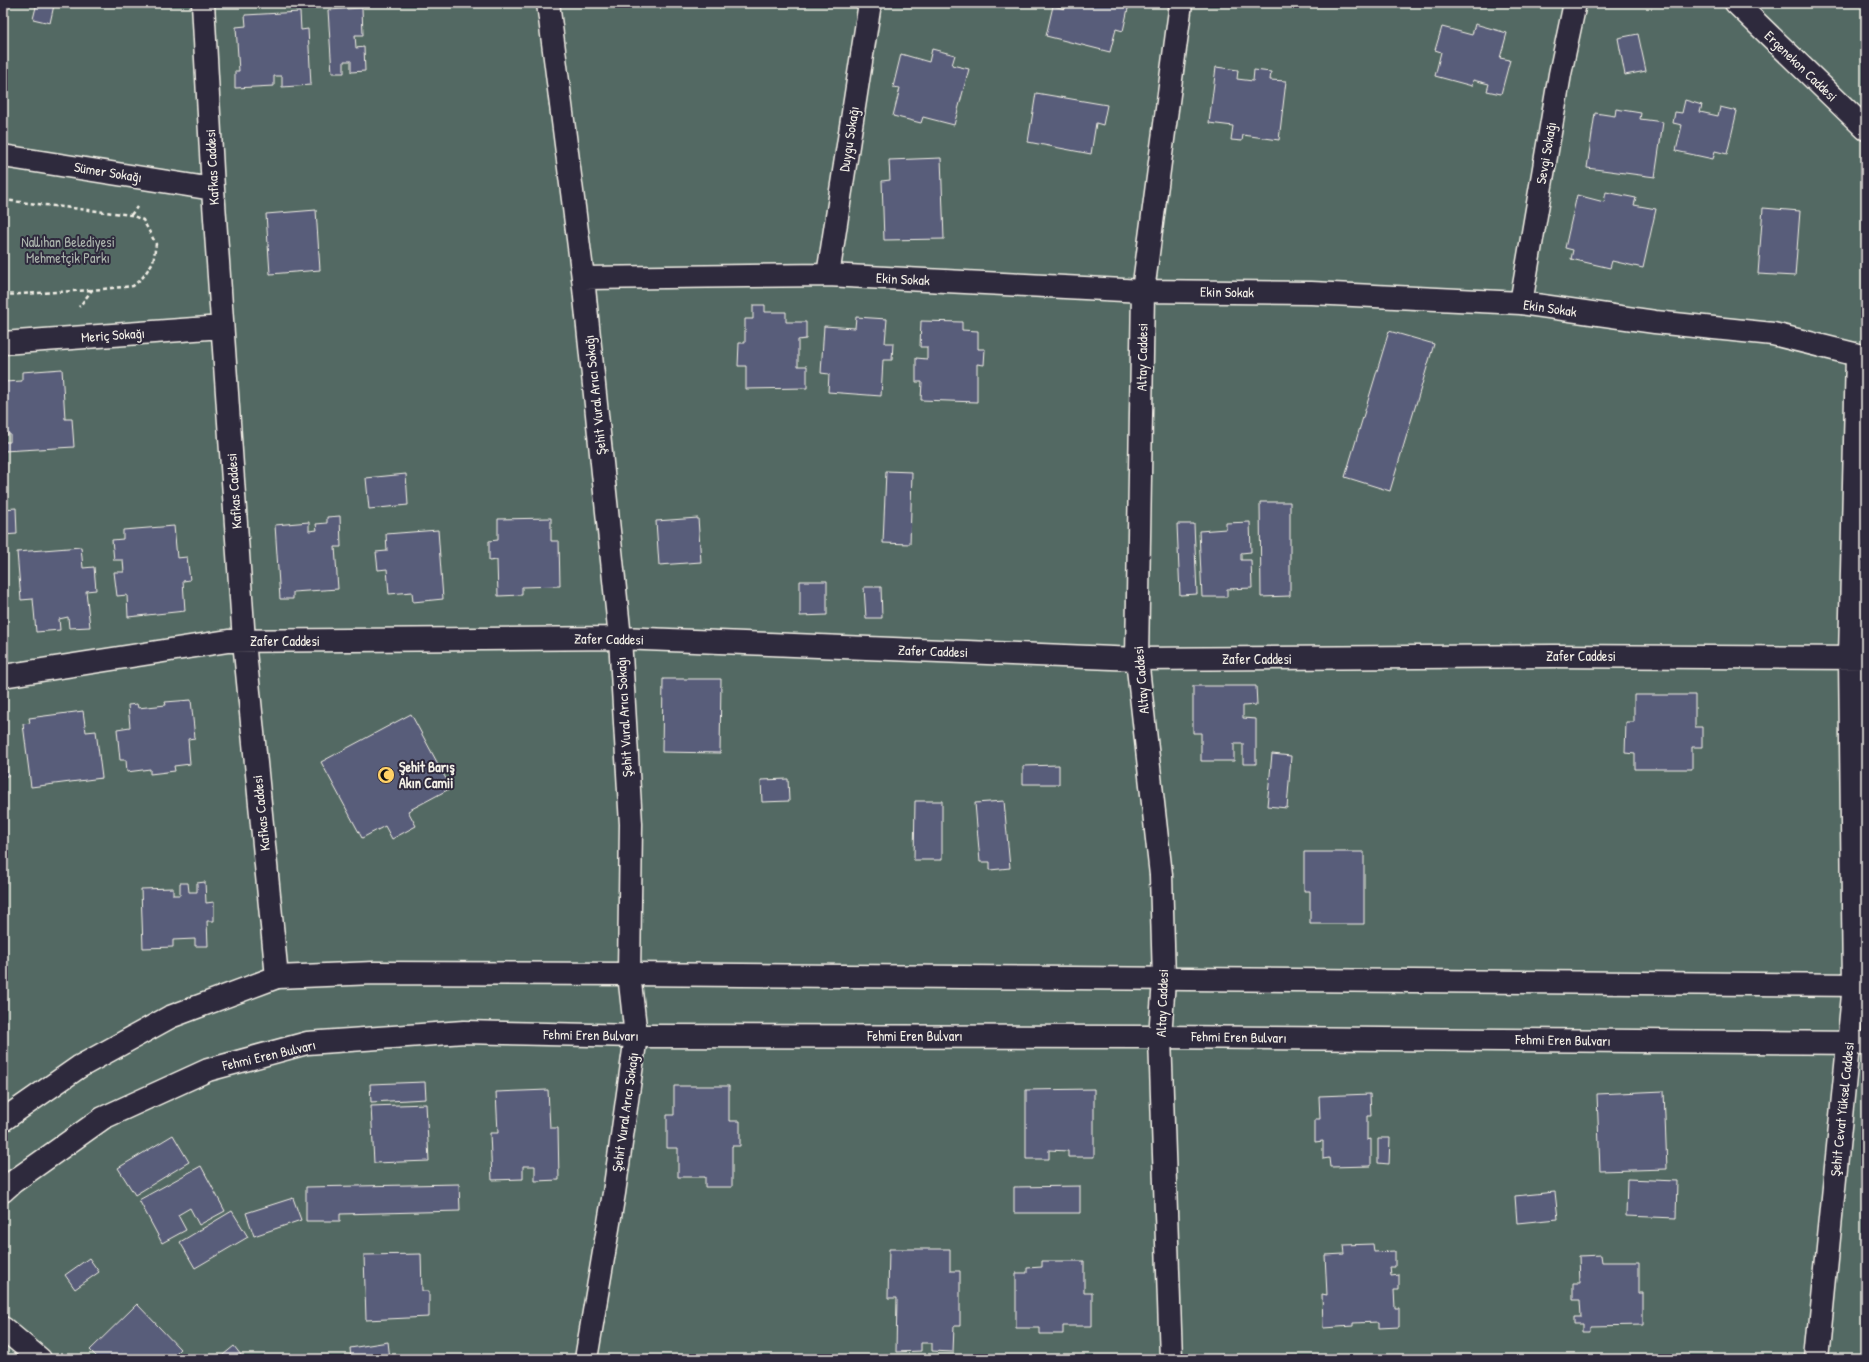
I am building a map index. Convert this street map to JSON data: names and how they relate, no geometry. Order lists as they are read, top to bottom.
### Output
{
  "streets": {
    "street": [
      "Ergenekon Caddesi",
      "Duygu Sokağı",
      "Sevgi Sokağı",
      "Kafkas Caddesi",
      "Sümer Sokağı",
      "Ekin Sokak",
      "Meriç Sokağı",
      "Altay Caddesi",
      "Şehit Vural Arıcı Sokağı",
      "Zafer Caddesi",
      "Fehmi Eren Bulvarı",
      "Şehit Cevat Yüksel Caddesi"
    ]
  },
  "crossings": [
    ["Duygu Sokağı", "Ekin Sokak"],
    ["Sevgi Sokağı", "Ekin Sokak"],
    ["Kafkas Caddesi", "Sümer Sokağı"],
    ["Kafkas Caddesi", "Meriç Sokağı"],
    ["Kafkas Caddesi", "Zafer Caddesi"],
    ["Ekin Sokak", "Altay Caddesi"],
    ["Ekin Sokak", "Şehit Vural Arıcı Sokağı"],
    ["Ekin Sokak", "Şehit Cevat Yüksel Caddesi"],
    ["Altay Caddesi", "Zafer Caddesi"],
    ["Altay Caddesi", "Fehmi Eren Bulvarı"],
    ["Şehit Vural Arıcı Sokağı", "Zafer Caddesi"],
    ["Şehit Vural Arıcı Sokağı", "Fehmi Eren Bulvarı"],
    ["Zafer Caddesi", "Şehit Cevat Yüksel Caddesi"],
    ["Fehmi Eren Bulvarı", "Şehit Cevat Yüksel Caddesi"]
  ],
  "parks": ["Nallıhan Belediyesi Mehmetçik Parkı"],
  "places": {
    "mosque": ["Şehit Barış Akın Camii"]
  }
}
